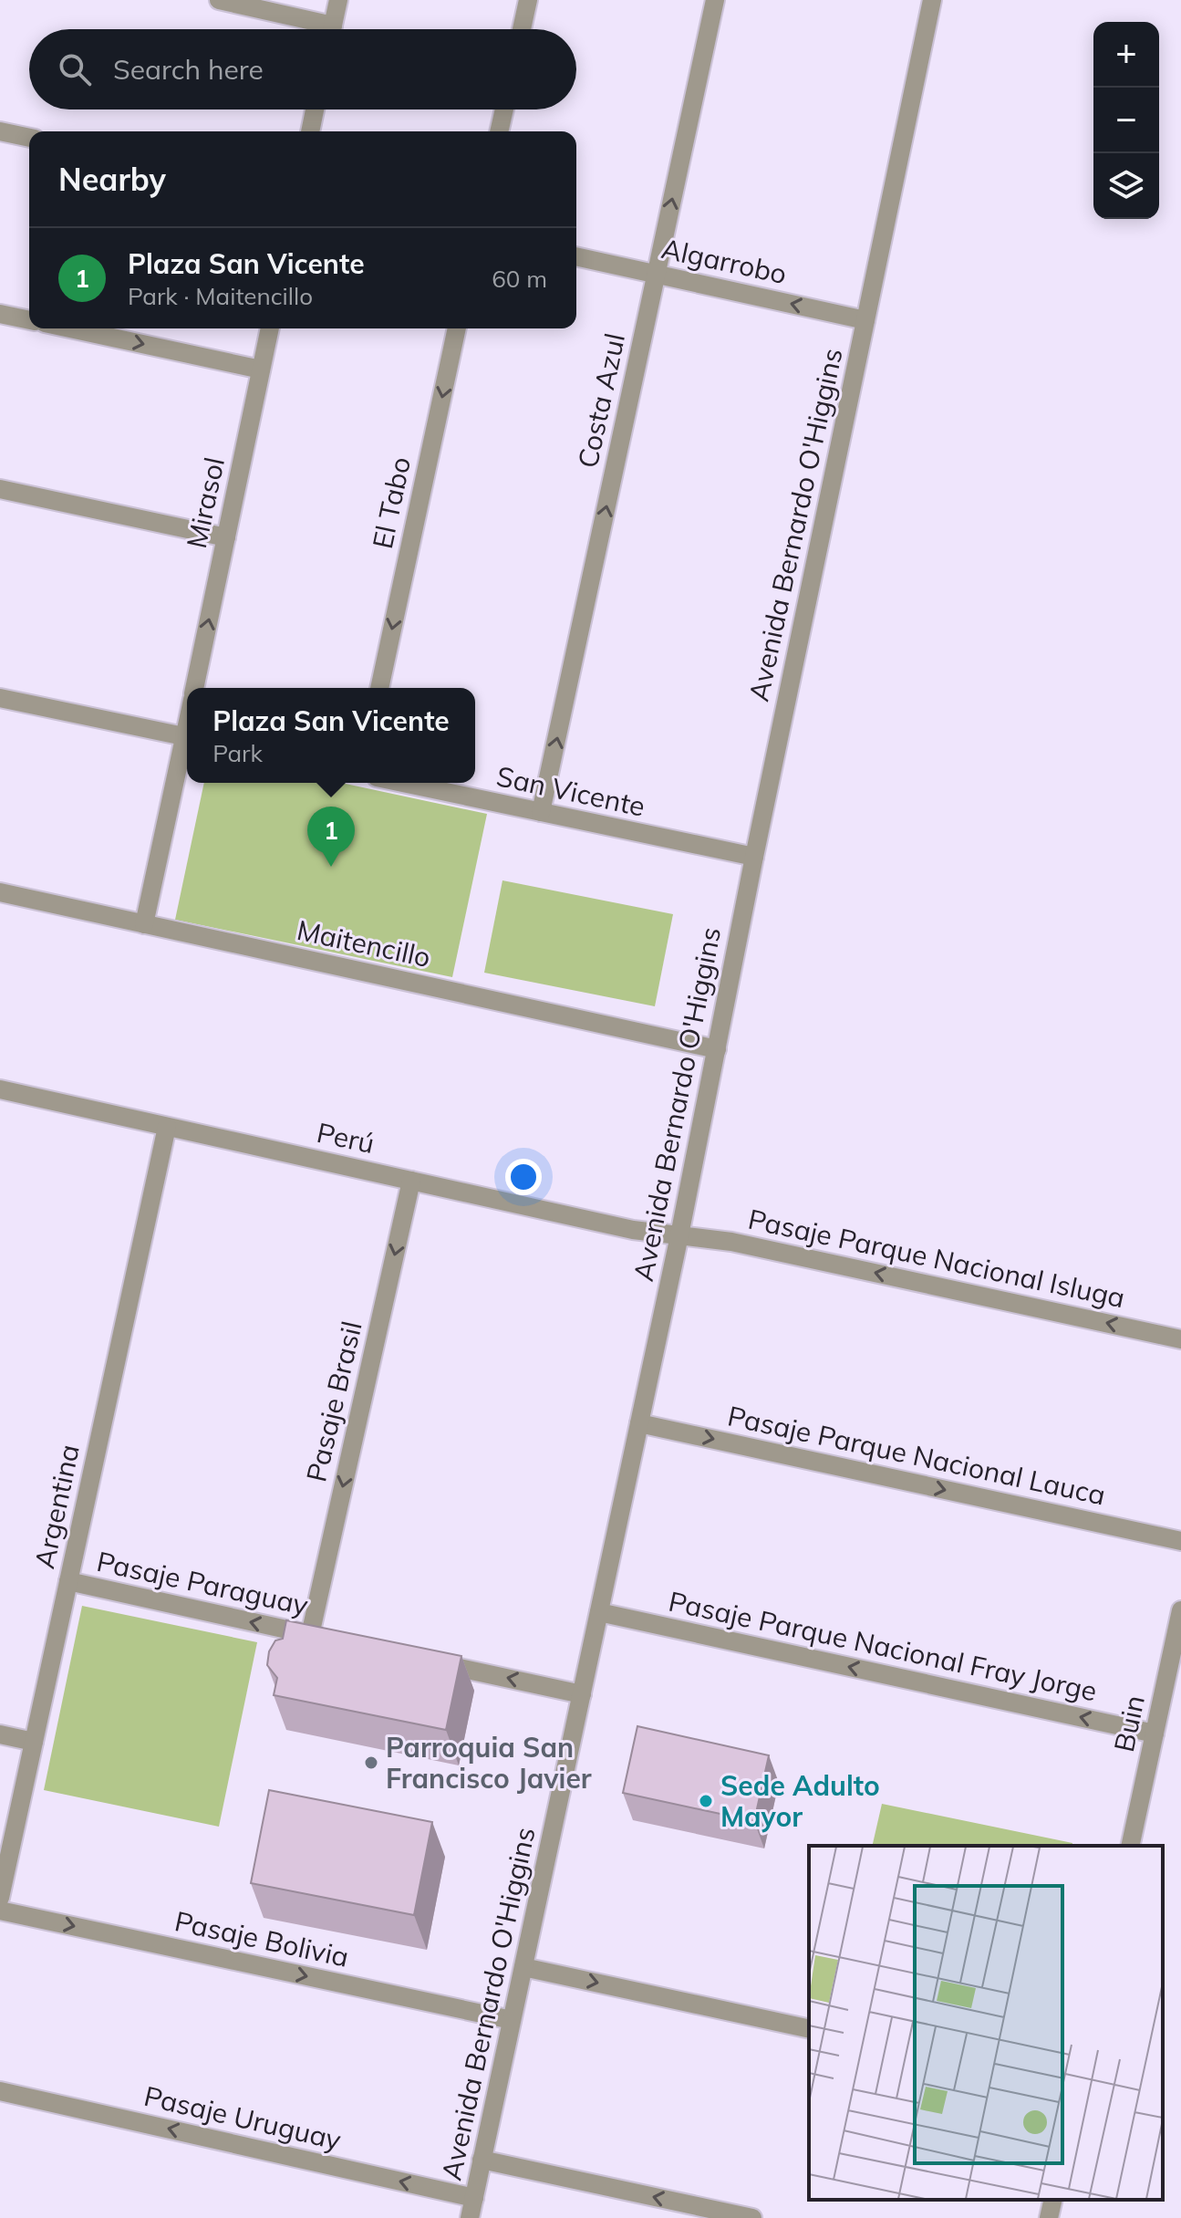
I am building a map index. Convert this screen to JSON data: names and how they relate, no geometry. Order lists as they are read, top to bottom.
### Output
{
  "streets": {
    "street": [
      "Algarrobo",
      "Costa Azul",
      "Mirasol",
      "El Tabo",
      "Avenida Bernardo O'Higgins",
      "San Vicente",
      "Maitencillo",
      "Perú",
      "Pasaje Parque Nacional Isluga",
      "Pasaje Brasil",
      "Pasaje Parque Nacional Lauca",
      "Argentina",
      "Pasaje Paraguay",
      "Pasaje Parque Nacional Fray Jorge",
      "Buin",
      "Pasaje Bolivia",
      "Pasaje Uruguay"
    ]
  },
  "crossings": [
    ["Algarrobo", "Costa Azul"],
    ["Algarrobo", "Avenida Bernardo O'Higgins"],
    ["Costa Azul", "San Vicente"],
    ["Avenida Bernardo O'Higgins", "San Vicente"],
    ["Avenida Bernardo O'Higgins", "Maitencillo"],
    ["Avenida Bernardo O'Higgins", "Perú"],
    ["Avenida Bernardo O'Higgins", "Pasaje Parque Nacional Isluga"],
    ["Avenida Bernardo O'Higgins", "Pasaje Parque Nacional Lauca"],
    ["Avenida Bernardo O'Higgins", "Pasaje Parque Nacional Fray Jorge"],
    ["Avenida Bernardo O'Higgins", "Pasaje Bolivia"],
    ["Avenida Bernardo O'Higgins", "Pasaje Uruguay"],
    ["Perú", "Pasaje Parque Nacional Isluga"],
    ["Perú", "Pasaje Brasil"],
    ["Perú", "Argentina"],
    ["Pasaje Brasil", "Pasaje Paraguay"],
    ["Argentina", "Pasaje Paraguay"],
    ["Pasaje Parque Nacional Fray Jorge", "Buin"]
  ],
  "one_way": [
    "Algarrobo",
    "Costa Azul",
    "Mirasol",
    "El Tabo",
    "Pasaje Parque Nacional Isluga",
    "Pasaje Brasil",
    "Pasaje Parque Nacional Lauca",
    "Pasaje Paraguay",
    "Pasaje Parque Nacional Fray Jorge",
    "Pasaje Bolivia",
    "Pasaje Uruguay"
  ],
  "places": ["Parroquia San Francisco Javier", "Sede Adulto Mayor"],
  "page": {
    "map_buttons": ["+", "−"],
    "search": "Search here",
    "heading": "Nearby",
    "list": [
      {
        "mark": "1",
        "name": "Plaza San Vicente",
        "note": "Park · Maitencillo",
        "value": "60 m"
      }
    ],
    "popup": ["Plaza San Vicente", "Park"],
    "pins": "1"
  }
}
